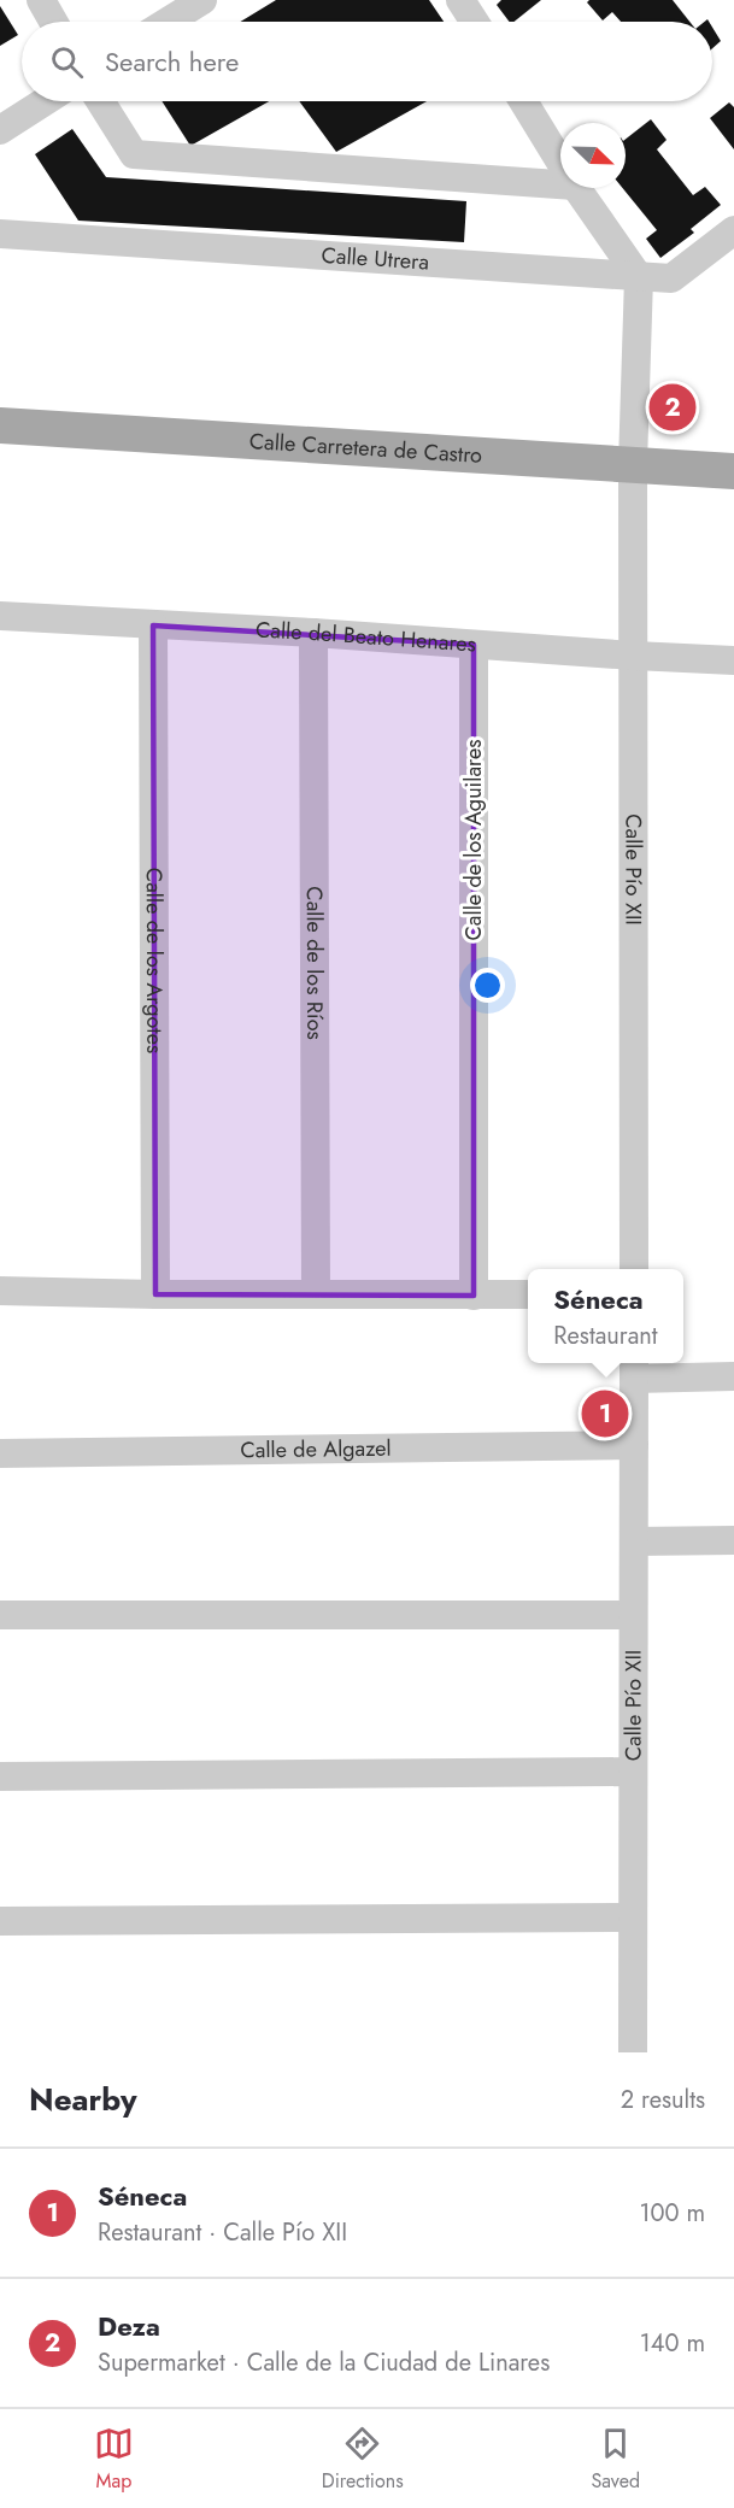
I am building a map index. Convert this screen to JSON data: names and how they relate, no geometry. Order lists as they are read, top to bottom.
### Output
{
  "streets": {
    "main road": ["Calle Carretera de Castro"],
    "street": [
      "Calle Utrera",
      "Calle del Beato Henares",
      "Calle de los Aguilares",
      "Calle Pío XII",
      "Calle de los Argotes",
      "Calle de los Ríos",
      "Calle de Algazel"
    ]
  },
  "crossings": [
    ["Calle Utrera", "Calle Pío XII"],
    ["Calle Carretera de Castro", "Calle Pío XII"],
    ["Calle del Beato Henares", "Calle de los Aguilares"],
    ["Calle del Beato Henares", "Calle Pío XII"],
    ["Calle del Beato Henares", "Calle de los Argotes"],
    ["Calle del Beato Henares", "Calle de los Ríos"],
    ["Calle Pío XII", "Calle de Algazel"]
  ],
  "north": "bottom right",
  "page": {
    "search": "Search here",
    "pins": ["2", "1"],
    "popup": ["Séneca", "Restaurant"],
    "heading": ["Nearby", "2 results"],
    "list": [
      {
        "mark": "1",
        "name": "Séneca",
        "note": "Restaurant · Calle Pío XII",
        "value": "100 m"
      },
      {
        "mark": "2",
        "name": "Deza",
        "note": "Supermarket · Calle de la Ciudad de Linares",
        "value": "140 m"
      }
    ],
    "nav": ["Map", "Directions", "Saved"]
  }
}
